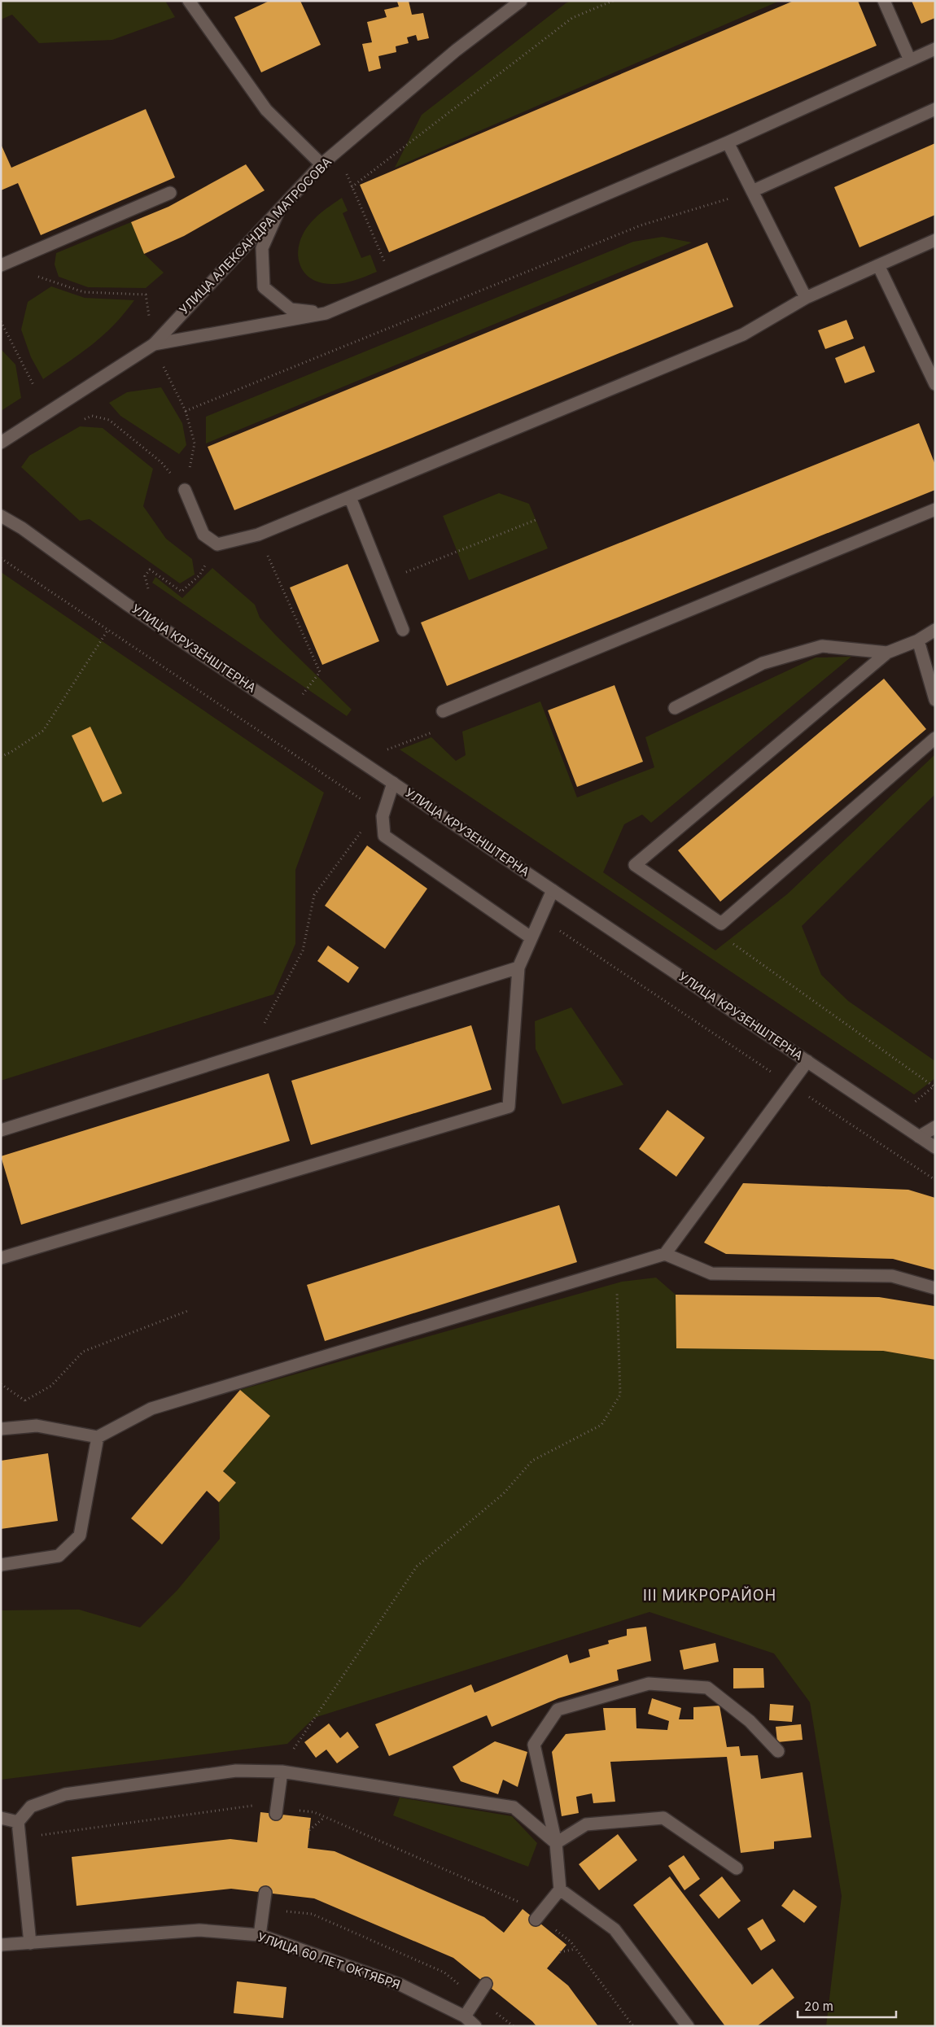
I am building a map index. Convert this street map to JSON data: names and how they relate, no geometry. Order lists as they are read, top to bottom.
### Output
{
  "streets": {
    "street": ["УЛИЦА АЛЕКСАНДРА МАТРОСОВА", "УЛИЦА КРУЗЕНШТЕРНА", "УЛИЦА 60 ЛЕТ ОКТЯБРЯ"]
  },
  "districts": ["III МИКРОРАЙОН"],
  "scale_bar": "20 m"
}
